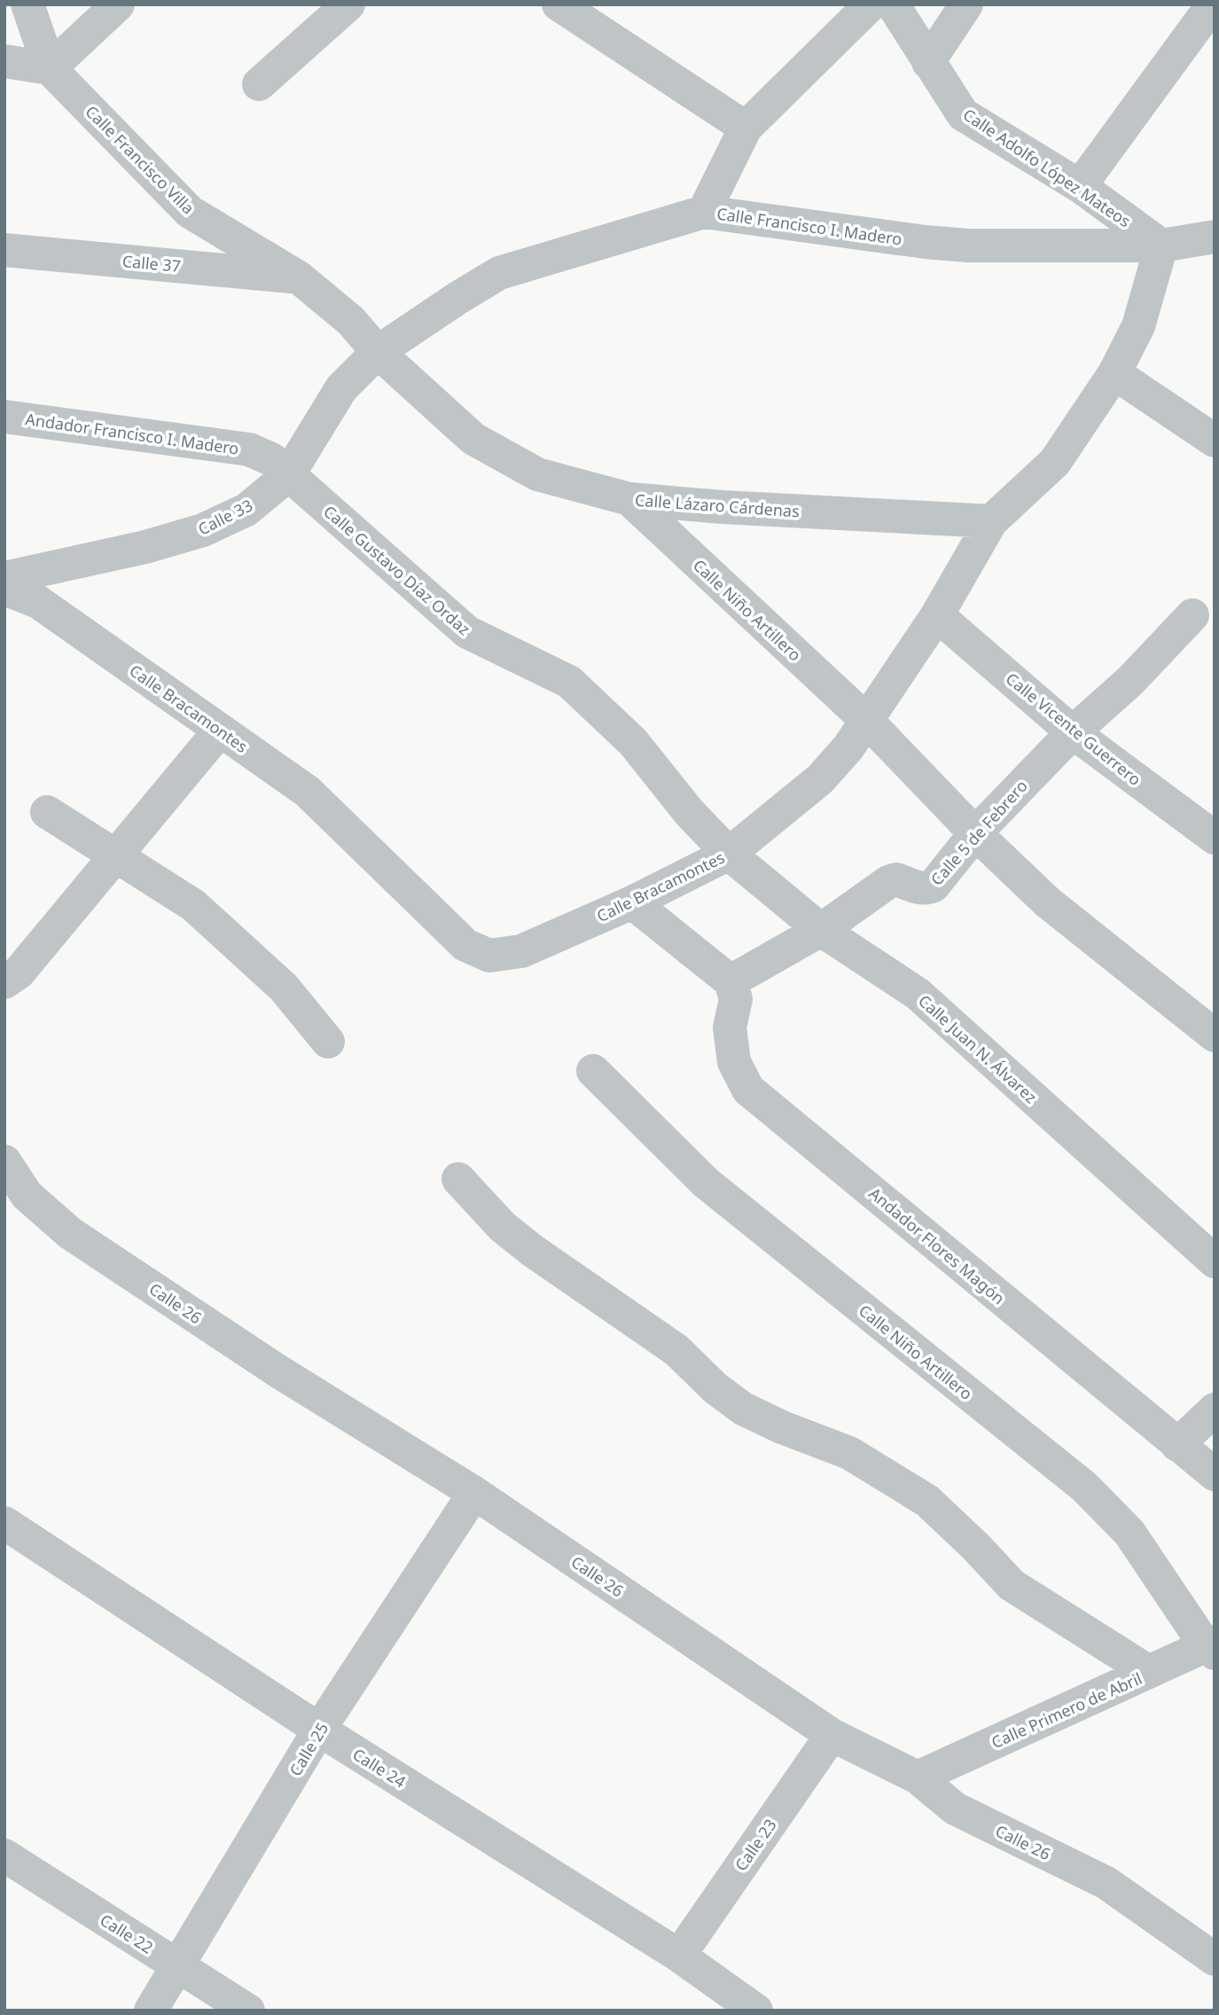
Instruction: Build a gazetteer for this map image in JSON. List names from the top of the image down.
{
  "streets": {
    "street": [
      "Calle Francisco Villa",
      "Calle Adolfo López Mateos",
      "Calle Francisco I. Madero",
      "Calle 37",
      "Andador Francisco I. Madero",
      "Calle Lázaro Cárdenas",
      "Calle 33",
      "Calle Gustavo Díaz Ordaz",
      "Calle Niño Artillero",
      "Calle Bracamontes",
      "Calle Vicente Guerrero",
      "Calle 5 de Febrero",
      "Calle Juan N. Álvarez",
      "Andador Flores Magón",
      "Calle 26",
      "Calle Primero de Abril",
      "Calle 25",
      "Calle 24",
      "Calle 23",
      "Calle 22"
    ]
  },
  "crossings": [
    ["Calle Francisco Villa", "Calle Francisco I. Madero"],
    ["Calle Francisco Villa", "Calle 37"],
    ["Calle Francisco Villa", "Calle Lázaro Cárdenas"],
    ["Calle Francisco Villa", "Calle 33"],
    ["Calle Adolfo López Mateos", "Calle Francisco I. Madero"],
    ["Calle Adolfo López Mateos", "Calle Bracamontes"],
    ["Calle Francisco I. Madero", "Calle Lázaro Cárdenas"],
    ["Calle Francisco I. Madero", "Calle 33"],
    ["Calle Francisco I. Madero", "Calle Bracamontes"],
    ["Andador Francisco I. Madero", "Calle 33"],
    ["Andador Francisco I. Madero", "Calle Gustavo Díaz Ordaz"],
    ["Calle Lázaro Cárdenas", "Calle 33"],
    ["Calle Lázaro Cárdenas", "Calle Niño Artillero"],
    ["Calle Lázaro Cárdenas", "Calle Bracamontes"],
    ["Calle 33", "Calle Gustavo Díaz Ordaz"],
    ["Calle Gustavo Díaz Ordaz", "Calle Bracamontes"],
    ["Calle Gustavo Díaz Ordaz", "Calle Juan N. Álvarez"],
    ["Calle Niño Artillero", "Calle Bracamontes"],
    ["Calle Niño Artillero", "Calle 5 de Febrero"],
    ["Calle Niño Artillero", "Calle Primero de Abril"],
    ["Calle Bracamontes", "Calle Vicente Guerrero"],
    ["Calle Bracamontes", "Calle Juan N. Álvarez"],
    ["Calle Vicente Guerrero", "Calle 5 de Febrero"],
    ["Calle 5 de Febrero", "Calle Juan N. Álvarez"],
    ["Calle 5 de Febrero", "Andador Flores Magón"],
    ["Calle 26", "Calle Primero de Abril"],
    ["Calle 26", "Calle 25"],
    ["Calle 26", "Calle 23"],
    ["Calle 25", "Calle 24"],
    ["Calle 25", "Calle 22"],
    ["Calle 24", "Calle 23"]
  ]
}
